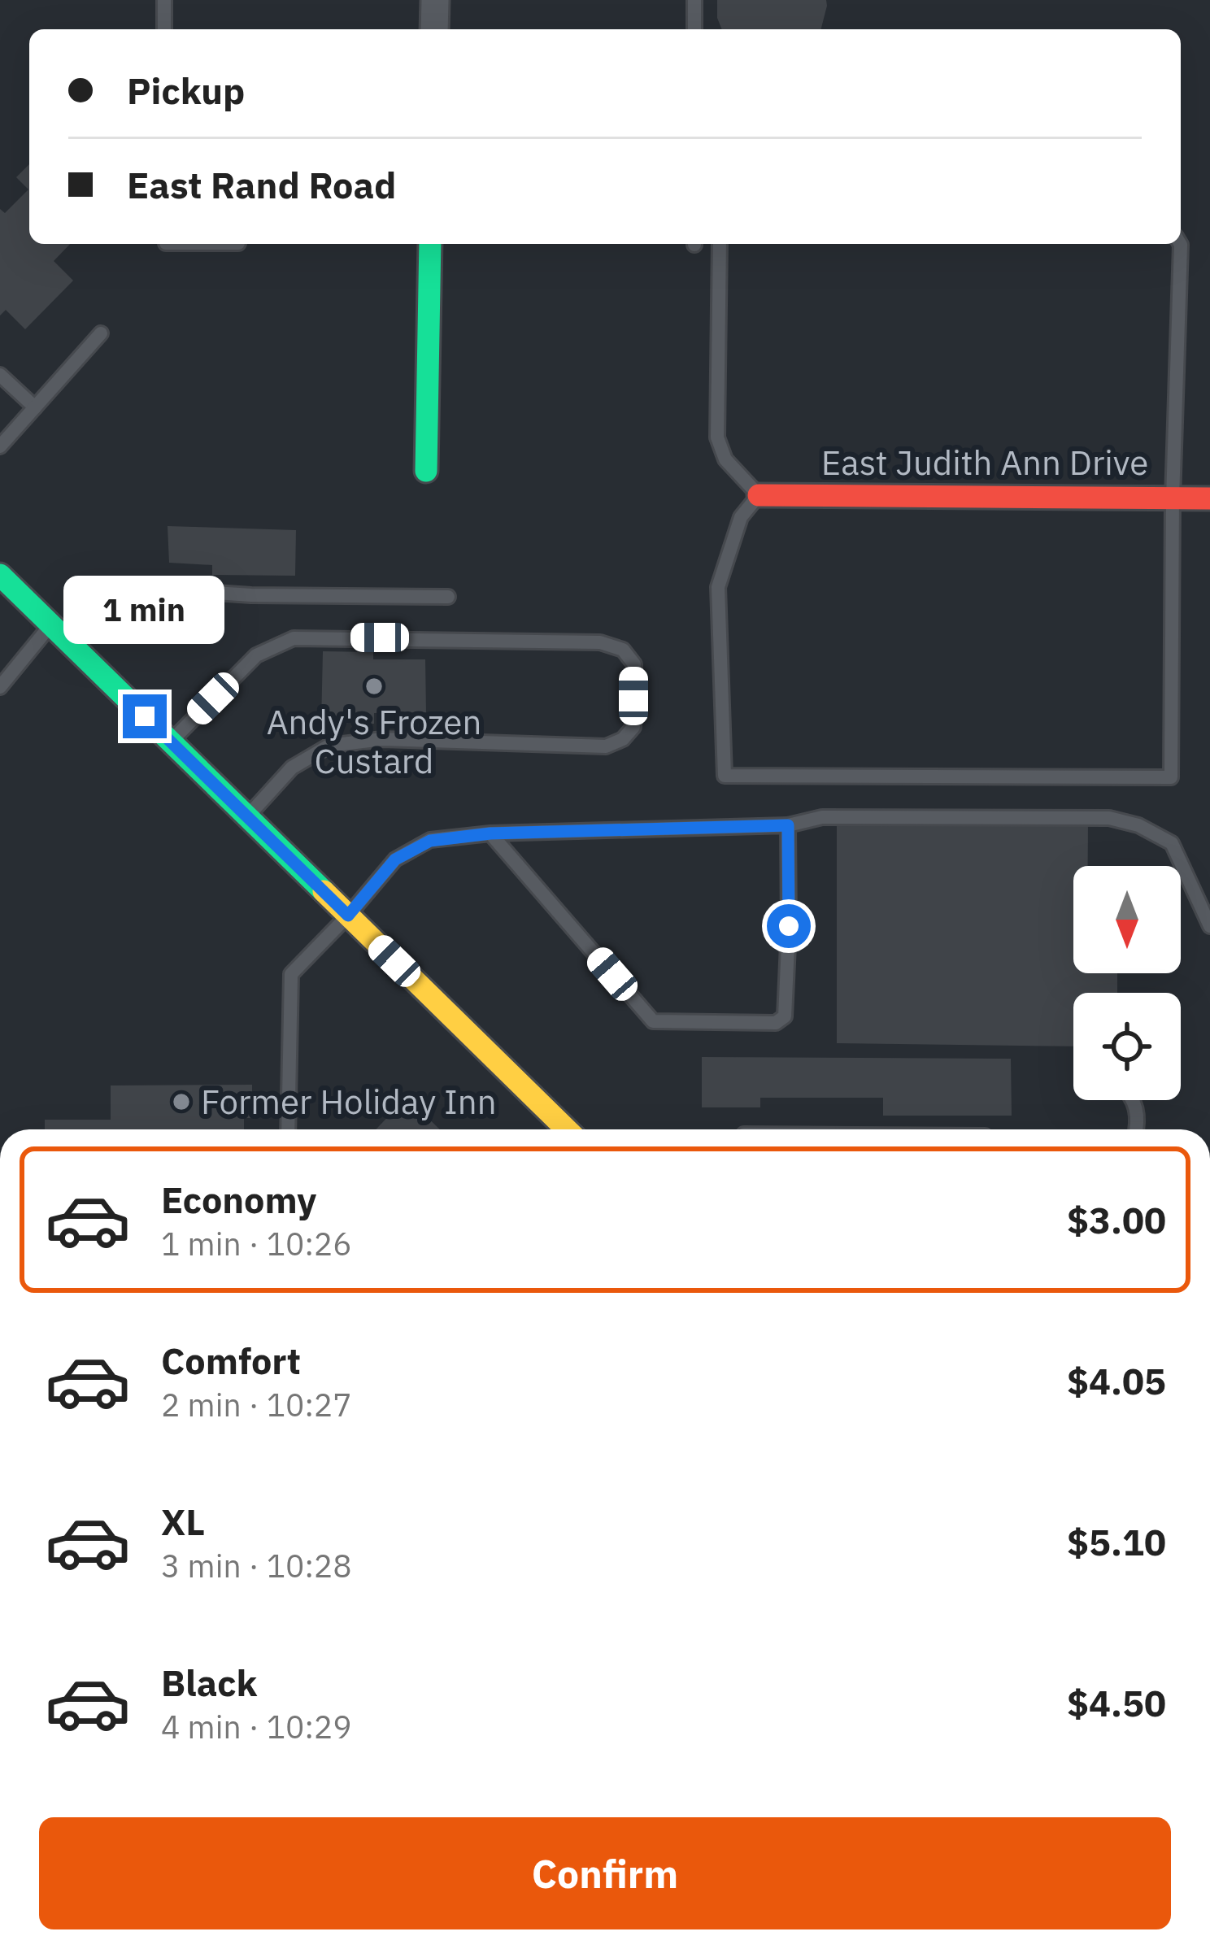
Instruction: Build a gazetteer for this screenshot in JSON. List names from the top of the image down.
{
  "streets": {
    "main road": ["East Judith Ann Drive"]
  },
  "places": ["Andy's Frozen Custard", "Former Holiday Inn"],
  "north": "bottom",
  "page": {
    "banner": ["Pickup", "East Rand Road"],
    "bubble": "1 min",
    "list": [
      {
        "name": "Economy",
        "note": "1 min · 10:26",
        "value": "$3.00"
      },
      {
        "name": "Comfort",
        "note": "2 min · 10:27",
        "value": "$4.05"
      },
      {
        "name": "XL",
        "note": "3 min · 10:28",
        "value": "$5.10"
      },
      {
        "name": "Black",
        "note": "4 min · 10:29",
        "value": "$4.50"
      }
    ],
    "buttons": "Confirm"
  }
}
